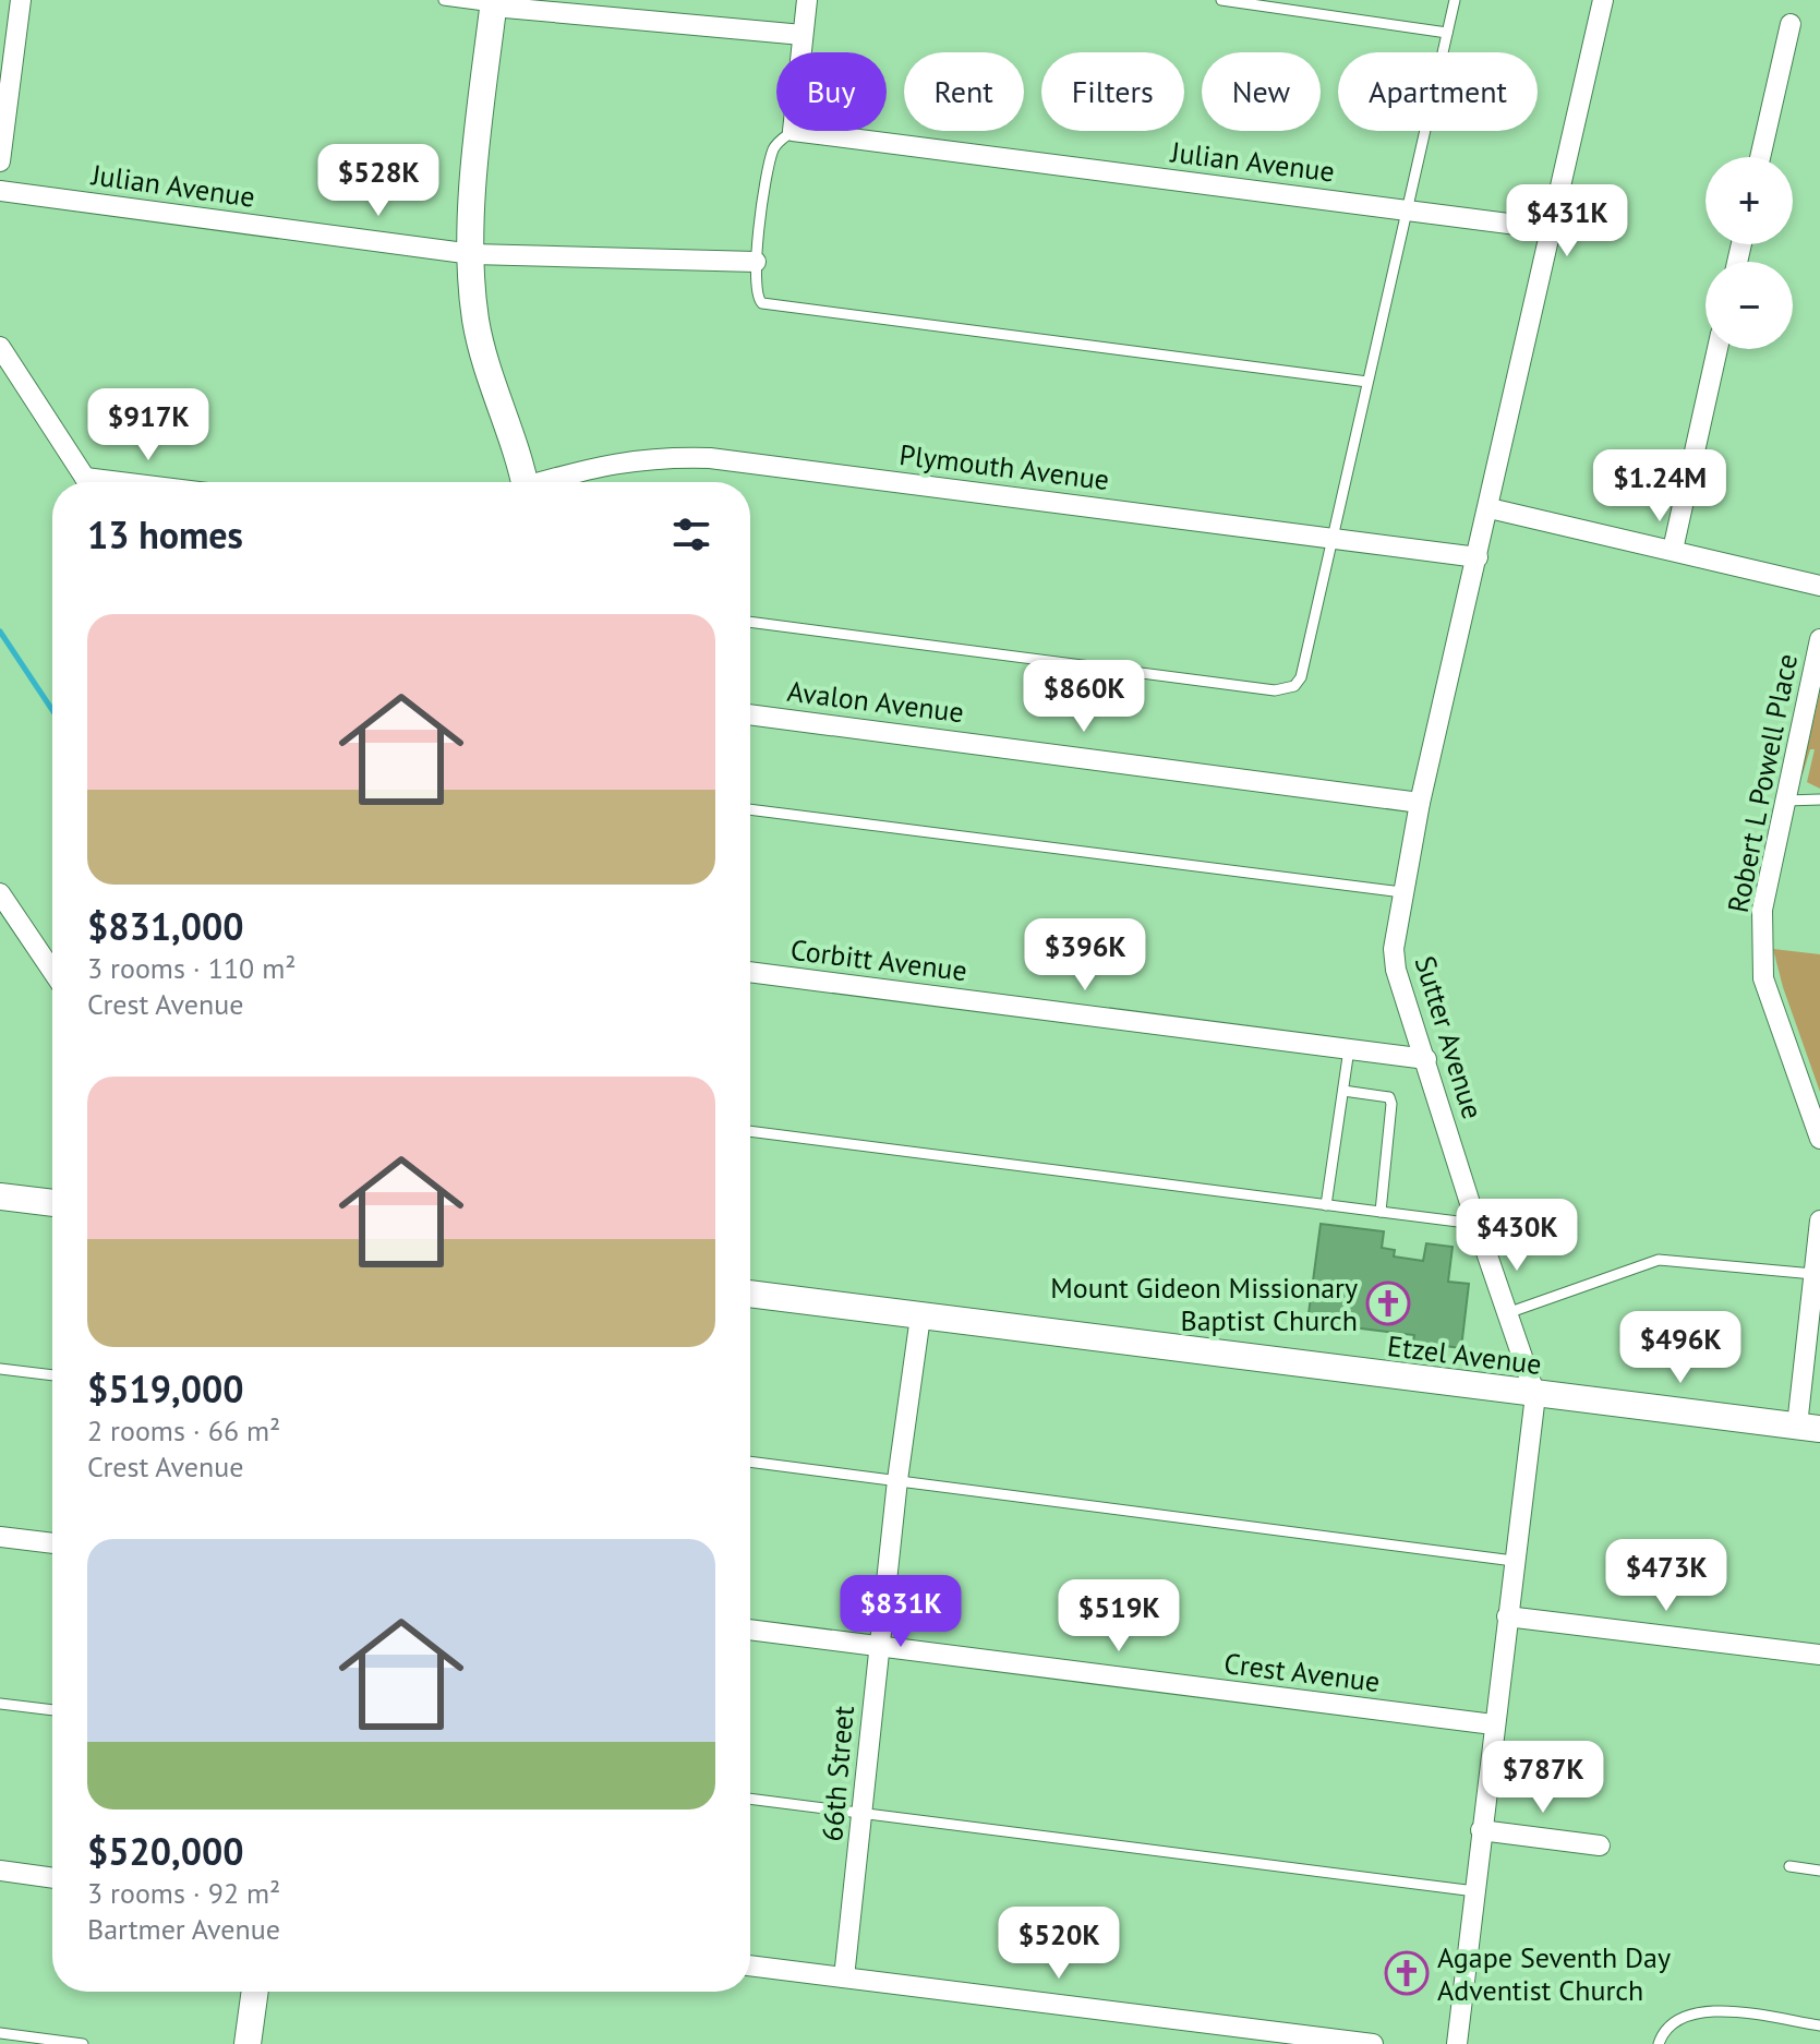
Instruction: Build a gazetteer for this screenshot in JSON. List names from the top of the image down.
{
  "streets": {
    "street": [
      "Julian Avenue",
      "Plymouth Avenue",
      "Avalon Avenue",
      "Robert L Powell Place",
      "Corbitt Avenue",
      "Sutter Avenue",
      "Etzel Avenue",
      "Crest Avenue",
      "66th Street"
    ]
  },
  "crossings": [
    ["Julian Avenue", "Sutter Avenue"],
    ["Plymouth Avenue", "Sutter Avenue"],
    ["Avalon Avenue", "Sutter Avenue"],
    ["Corbitt Avenue", "Sutter Avenue"],
    ["Sutter Avenue", "Etzel Avenue"],
    ["Sutter Avenue", "Crest Avenue"],
    ["Etzel Avenue", "66th Street"],
    ["Crest Avenue", "66th Street"]
  ],
  "places": {
    "church": ["Mount Gideon Missionary Baptist Church", "Agape Seventh Day Adventist Church"]
  },
  "page": {
    "chip": [
      "Buy",
      "Rent",
      "Filters",
      "New",
      "Apartment"
    ],
    "price": [
      "$528K",
      "$431K",
      "$917K",
      "$1.24M",
      "$860K",
      "$396K",
      "$430K",
      "$496K",
      "$473K",
      "$831K",
      "$519K",
      "$787K",
      "$520K"
    ],
    "map_buttons": ["+", "−"],
    "heading": "13 homes",
    "list": [
      {
        "name": "$831,000",
        "note": "3 rooms · 110 m² · Crest Avenue"
      },
      {
        "name": "$519,000",
        "note": "2 rooms · 66 m² · Crest Avenue"
      },
      {
        "name": "$520,000",
        "note": "3 rooms · 92 m² · Bartmer Avenue"
      }
    ]
  }
}
